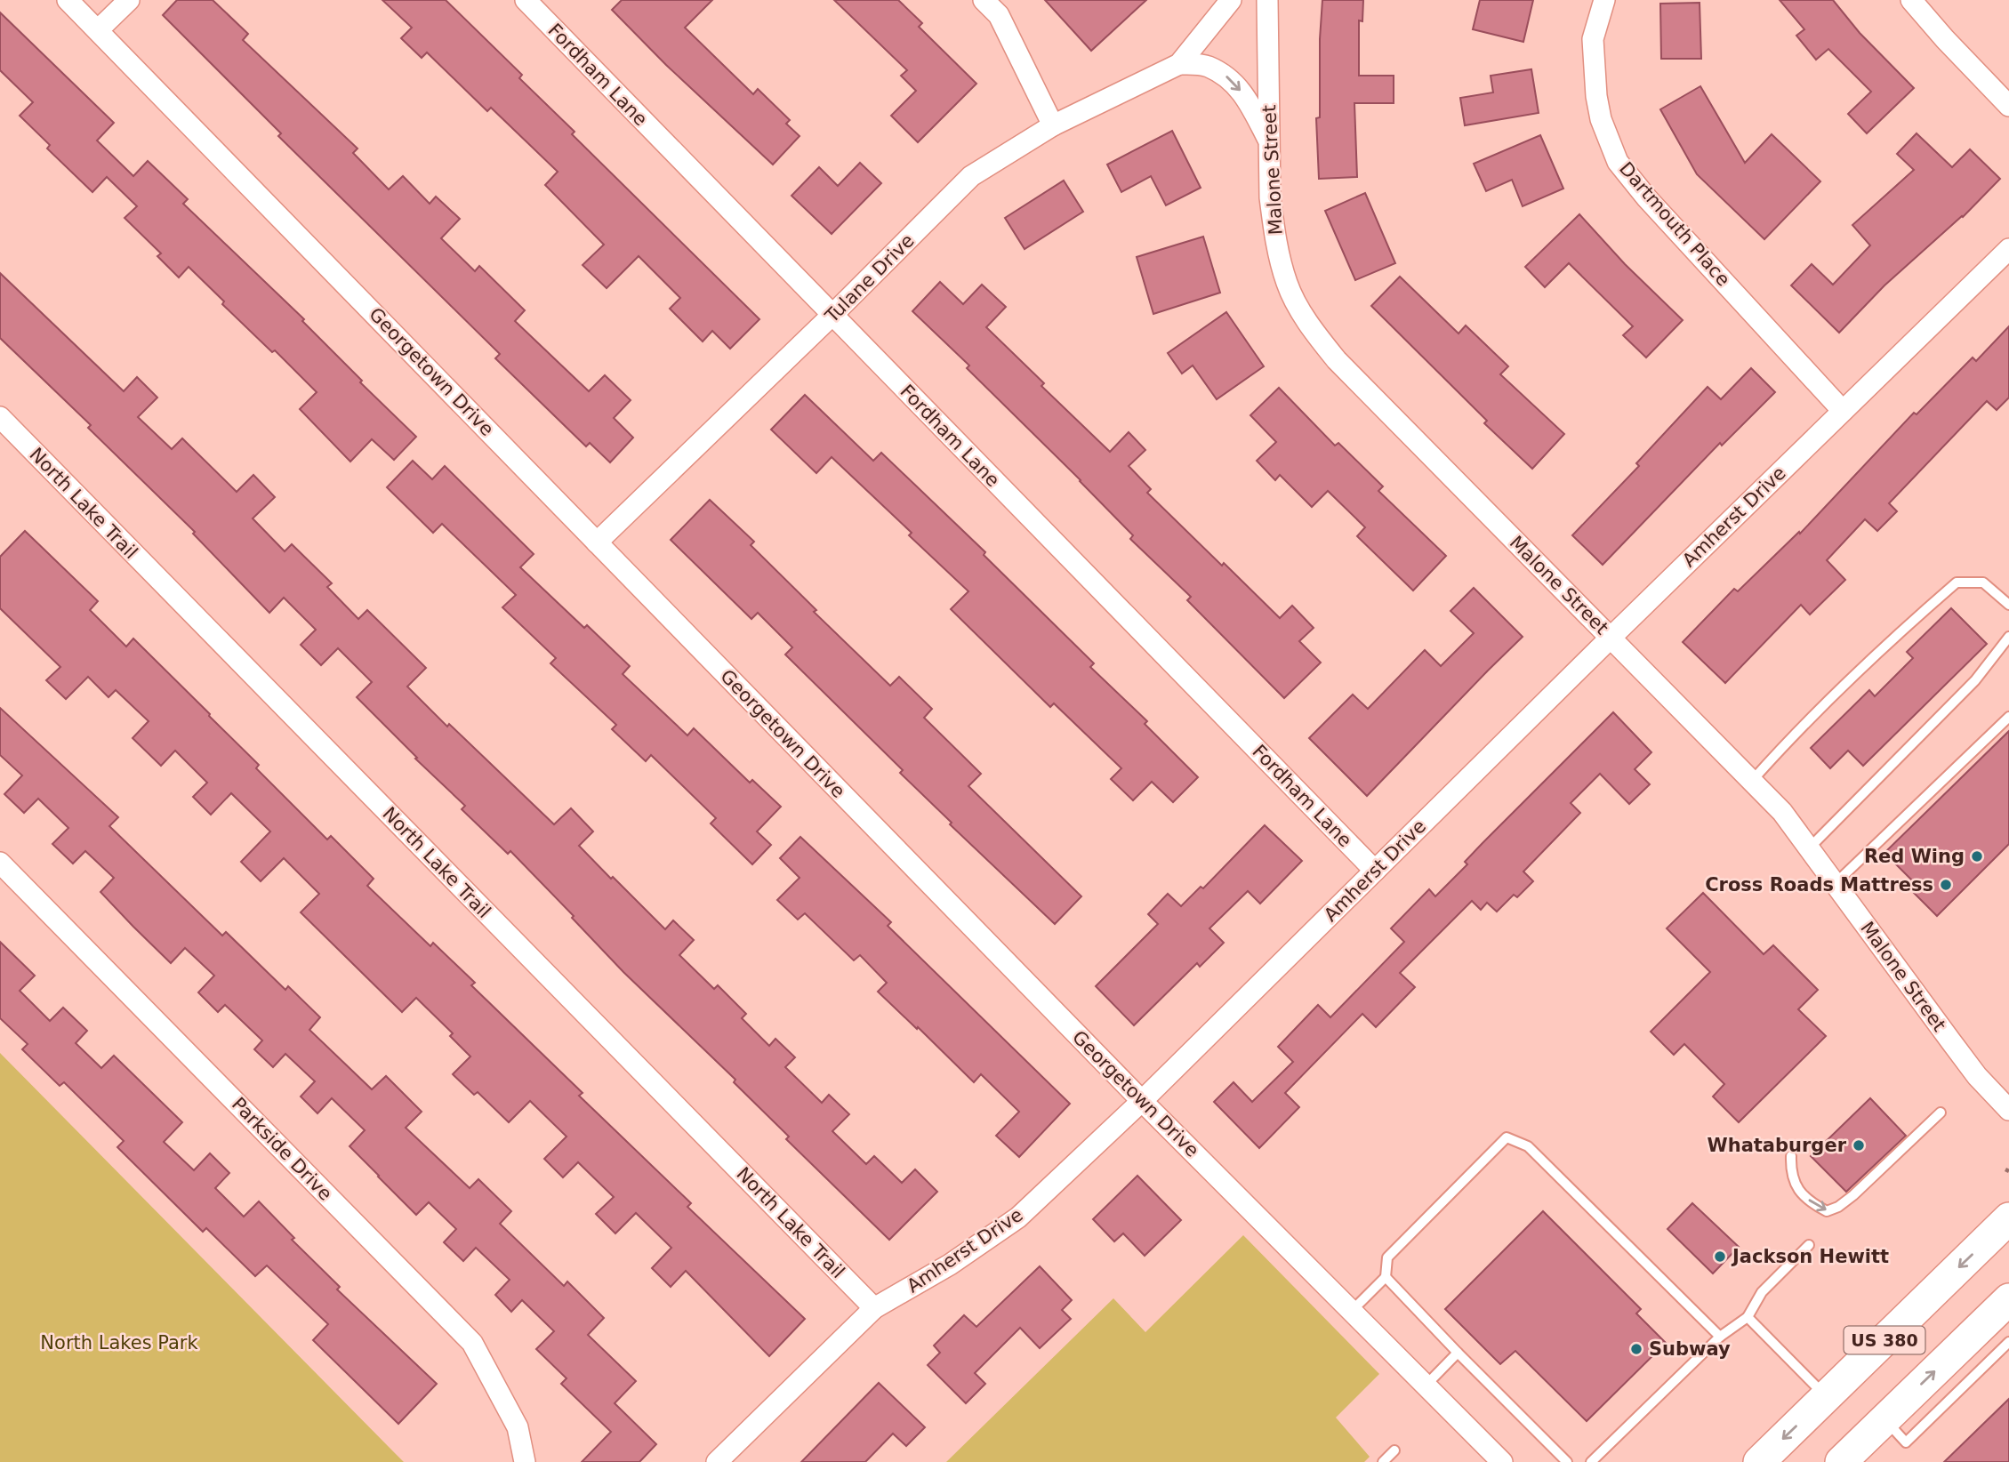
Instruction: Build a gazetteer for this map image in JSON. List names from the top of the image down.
{
  "streets": {
    "main road": ["US 380"],
    "street": [
      "Fordham Lane",
      "Malone Street",
      "Dartmouth Place",
      "Tulane Drive",
      "Georgetown Drive",
      "North Lake Trail",
      "Amherst Drive",
      "Parkside Drive"
    ]
  },
  "crossings": [
    ["Fordham Lane", "Tulane Drive"],
    ["Fordham Lane", "Amherst Drive"],
    ["Malone Street", "Amherst Drive"],
    ["Dartmouth Place", "Amherst Drive"],
    ["Tulane Drive", "Georgetown Drive"],
    ["Georgetown Drive", "Amherst Drive"],
    ["North Lake Trail", "Amherst Drive"]
  ],
  "parks": ["North Lakes Park"],
  "places": [
    "Red Wing",
    "Cross Roads Mattress",
    "Whataburger",
    "Jackson Hewitt",
    "Subway"
  ]
}
